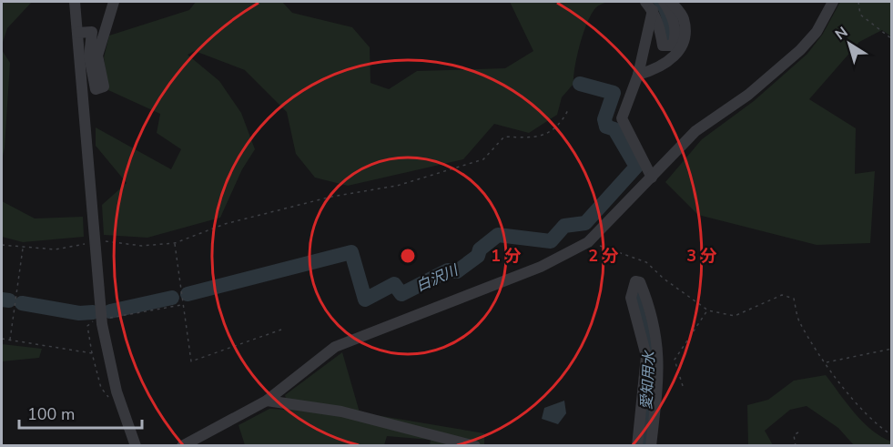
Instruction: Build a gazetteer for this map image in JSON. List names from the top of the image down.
{
  "water": ["白沢川", "愛知用水"],
  "scale_bar": "100 m",
  "north": "top left",
  "rings": ["1 分", "2 分", "3 分"]
}
